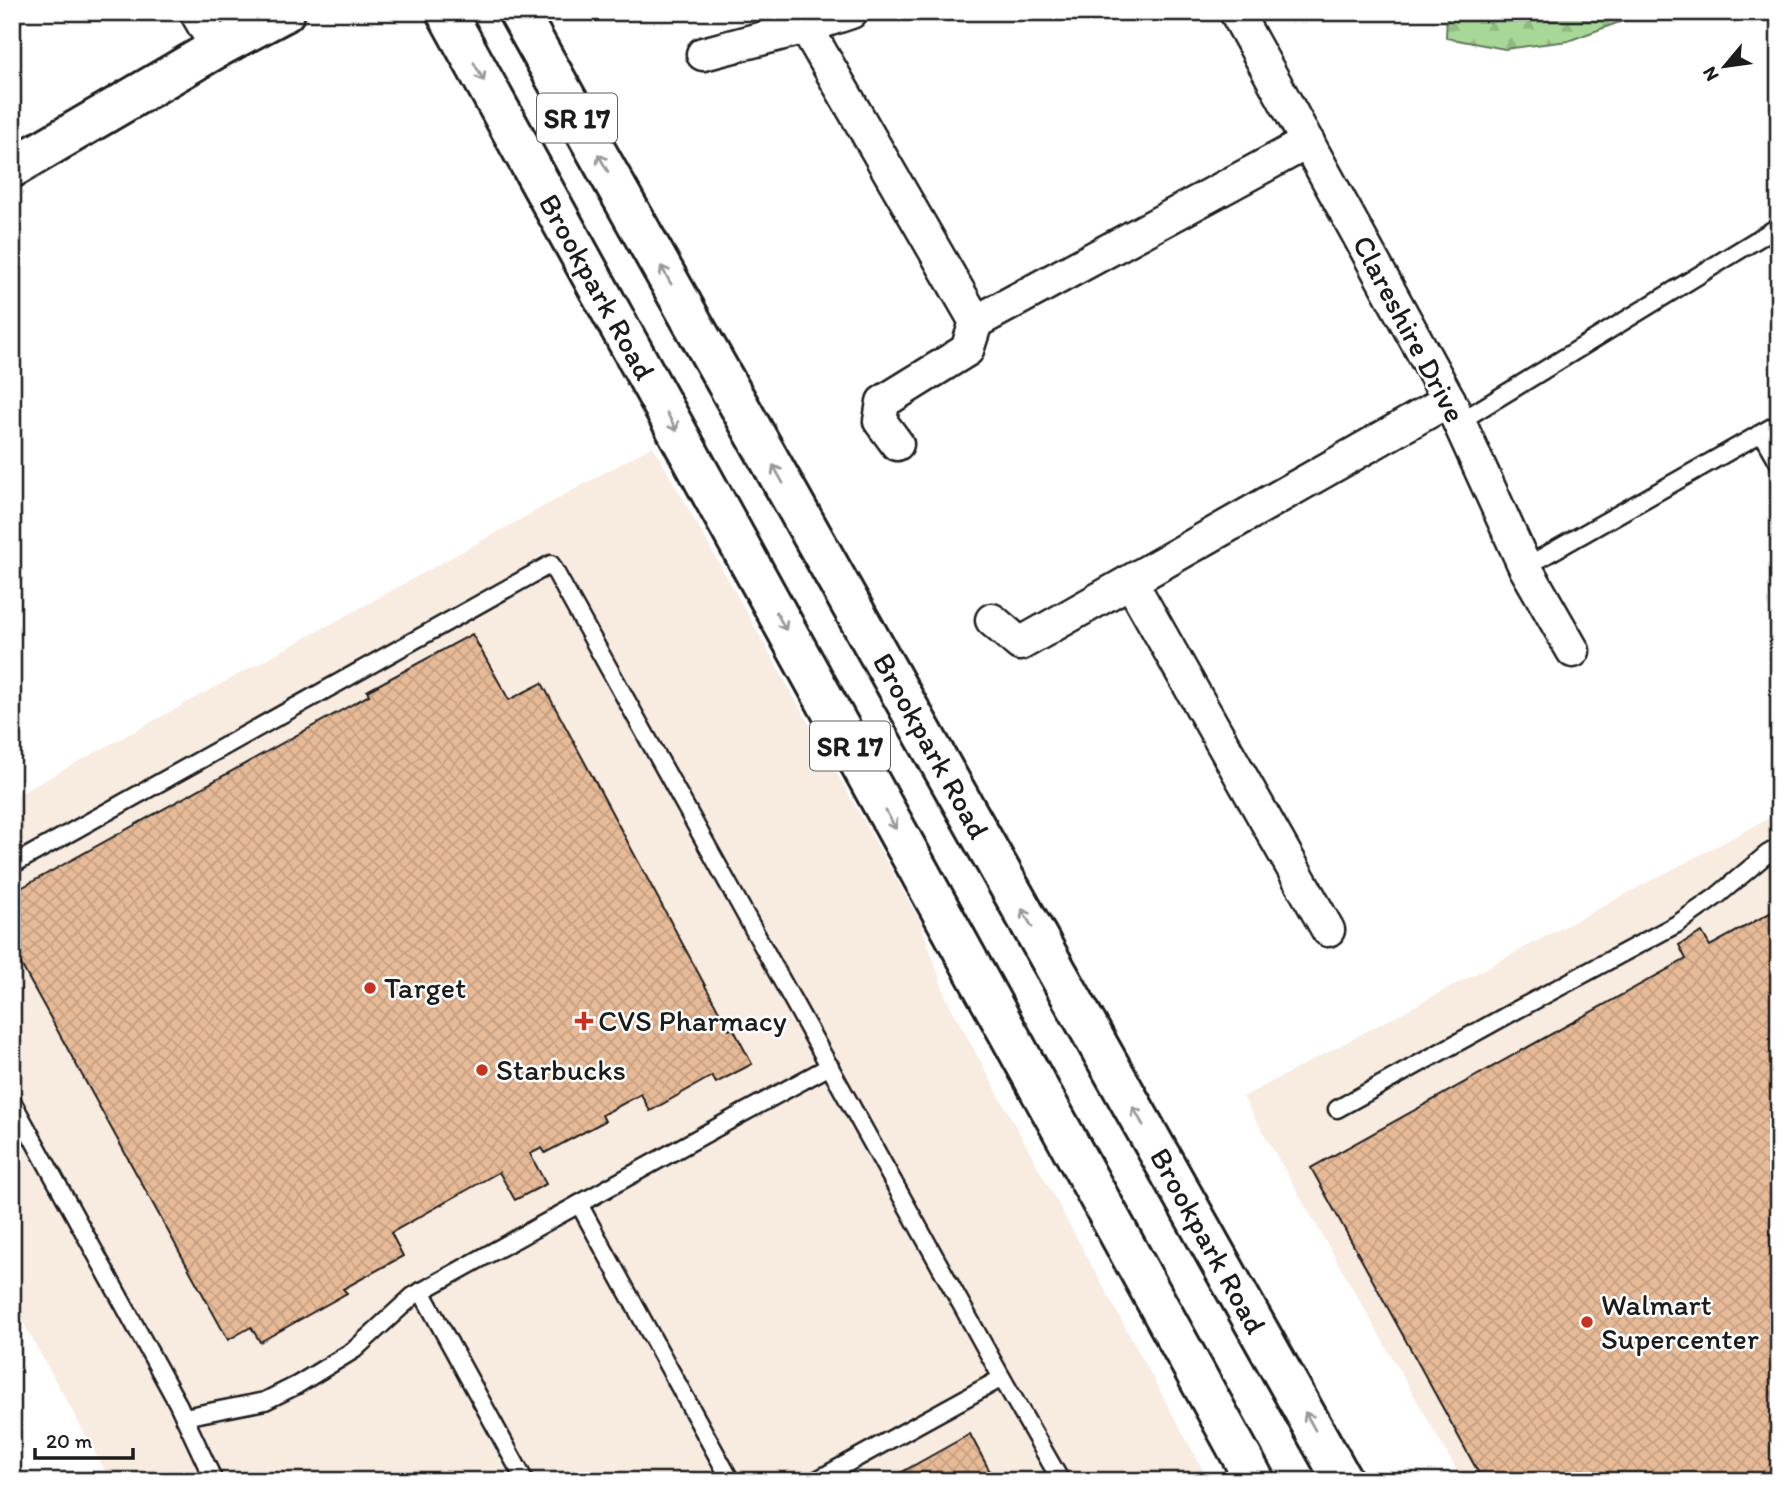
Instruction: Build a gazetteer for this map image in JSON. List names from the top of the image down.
{
  "streets": {
    "main road": ["SR 17", "Brookpark Road"],
    "street": ["Clareshire Drive"]
  },
  "places": {
    "other": ["Target", "Starbucks", "Walmart Supercenter"],
    "health": ["CVS Pharmacy"]
  },
  "scale_bar": "20 m",
  "north": "bottom left"
}
